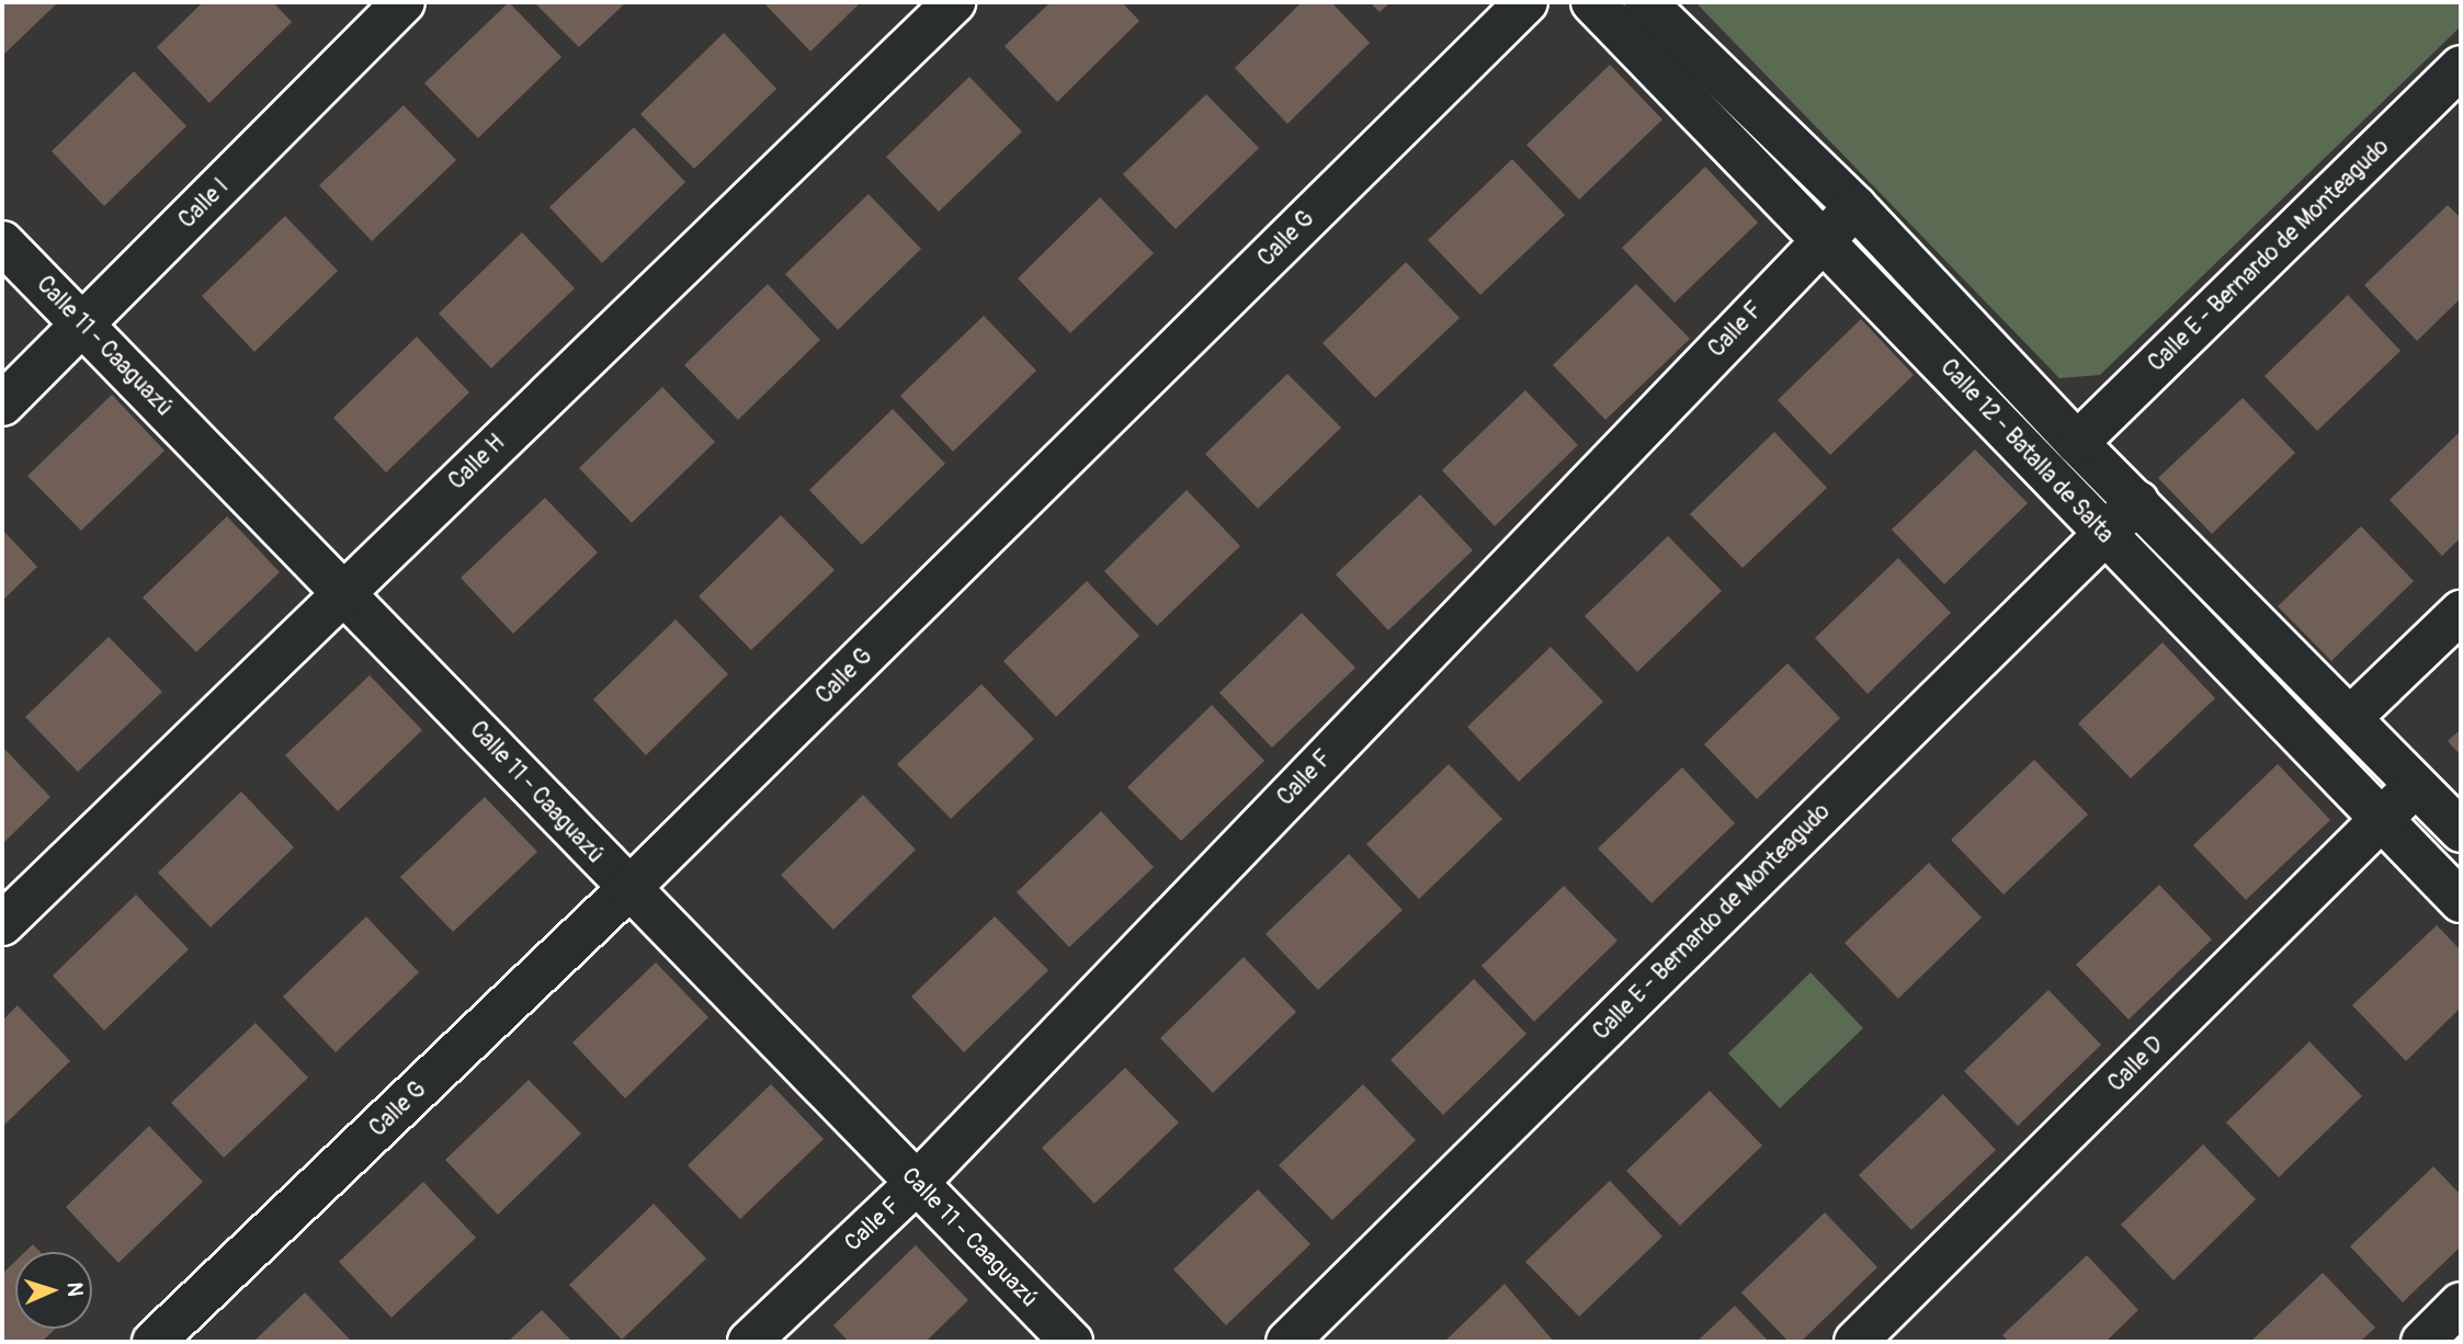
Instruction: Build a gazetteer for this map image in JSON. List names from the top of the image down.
{
  "streets": {
    "street": [
      "Calle I",
      "Calle G",
      "Calle E - Bernardo de Monteagudo",
      "Calle F",
      "Calle 11 - Caaguazú",
      "Calle 12 - Batalla de Salta",
      "Calle H",
      "Calle D"
    ]
  },
  "crossings": [
    ["Calle I", "Calle 11 - Caaguazú"],
    ["Calle G", "Calle 11 - Caaguazú"],
    ["Calle E - Bernardo de Monteagudo", "Calle 12 - Batalla de Salta"],
    ["Calle F", "Calle 11 - Caaguazú"],
    ["Calle F", "Calle 12 - Batalla de Salta"],
    ["Calle 11 - Caaguazú", "Calle H"],
    ["Calle 12 - Batalla de Salta", "Calle D"]
  ],
  "north": "right"
}
